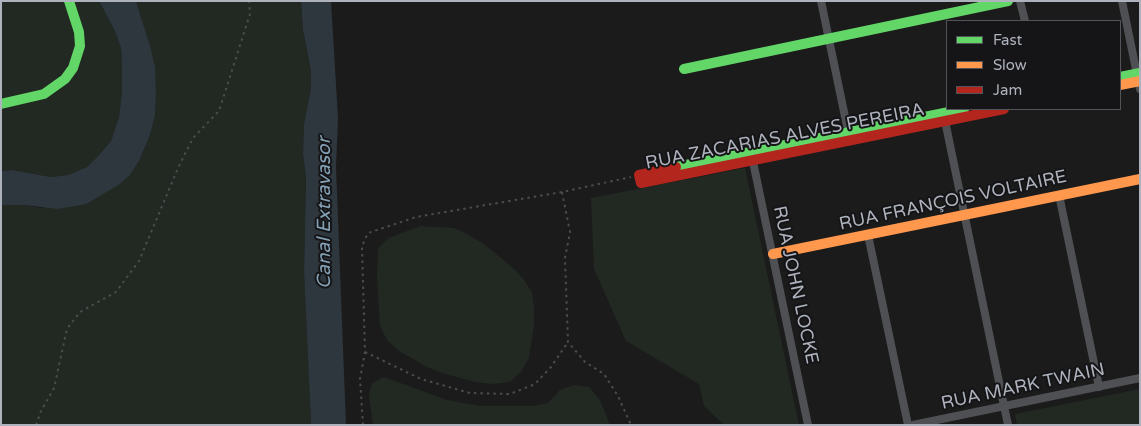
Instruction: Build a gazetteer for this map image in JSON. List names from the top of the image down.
{
  "streets": {
    "street": [
      "RUA ZACARIAS ALVES PEREIRA",
      "RUA FRANÇOIS VOLTAIRE",
      "RUA JOHN LOCKE",
      "RUA MARK TWAIN"
    ]
  },
  "crossings": [
    ["RUA ZACARIAS ALVES PEREIRA", "RUA JOHN LOCKE"],
    ["RUA FRANÇOIS VOLTAIRE", "RUA JOHN LOCKE"]
  ],
  "water": ["Canal Extravasor"],
  "legend": ["Fast", "Slow", "Jam"]
}
